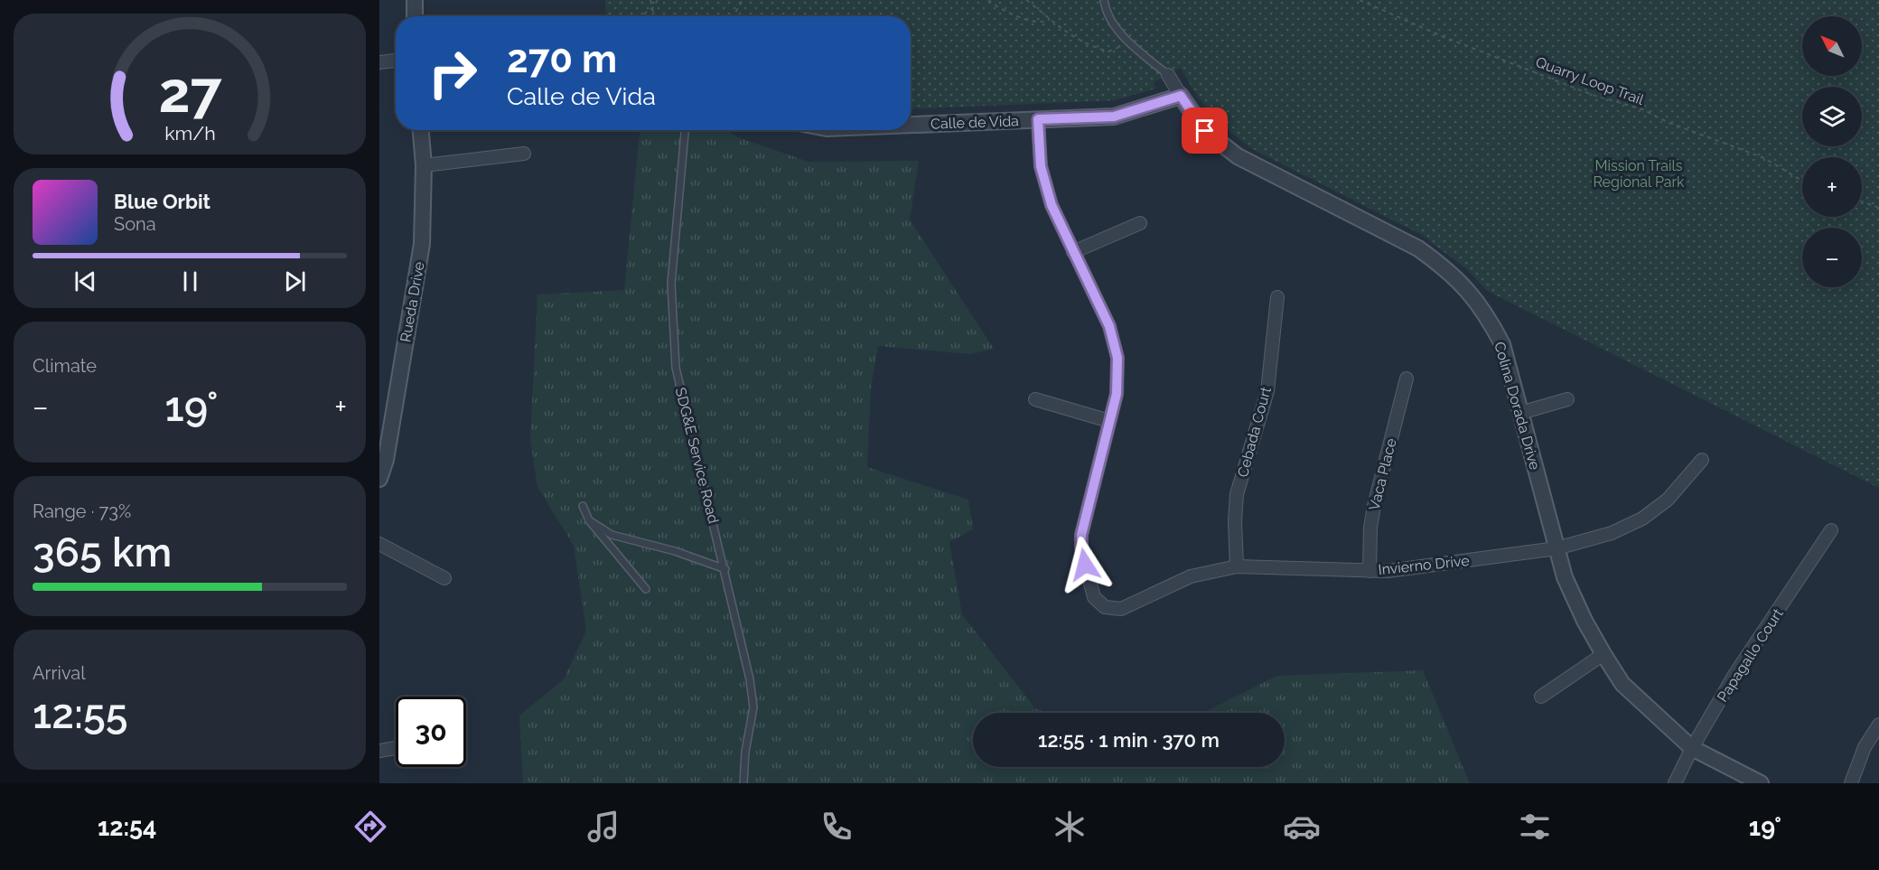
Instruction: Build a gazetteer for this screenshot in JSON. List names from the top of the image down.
{
  "streets": {
    "street": [
      "Calle de Vida",
      "Rueda Drive",
      "Colina Dorada Drive",
      "Cebada Court",
      "Vaca Place",
      "Invierno Drive",
      "Papagallo Court"
    ],
    "lane": ["SDG&E Service Road"],
    "path": ["Quarry Loop Trail"]
  },
  "crossings": [
    ["Calle de Vida", "Colina Dorada Drive"],
    ["Colina Dorada Drive", "Invierno Drive"],
    ["Colina Dorada Drive", "Papagallo Court"],
    ["Cebada Court", "Invierno Drive"],
    ["Vaca Place", "Invierno Drive"]
  ],
  "parks": ["Mission Trails Regional Park"],
  "north": "top left",
  "page": {
    "map_buttons": ["+", "−"],
    "turn": ["270 m", "Calle de Vida"],
    "song": ["Blue Orbit", "Sona"],
    "tile": [
      "Climate",
      ["Range · 73%", "365 km"],
      ["Arrival", "12:55"]
    ],
    "heat": ["−", "19°", "+"],
    "limit": "30",
    "trip": "12:55 · 1 min · 370 m",
    "tabs": ["12:54", "19°"],
    "gauge": ["27", "km/h"]
  }
}
